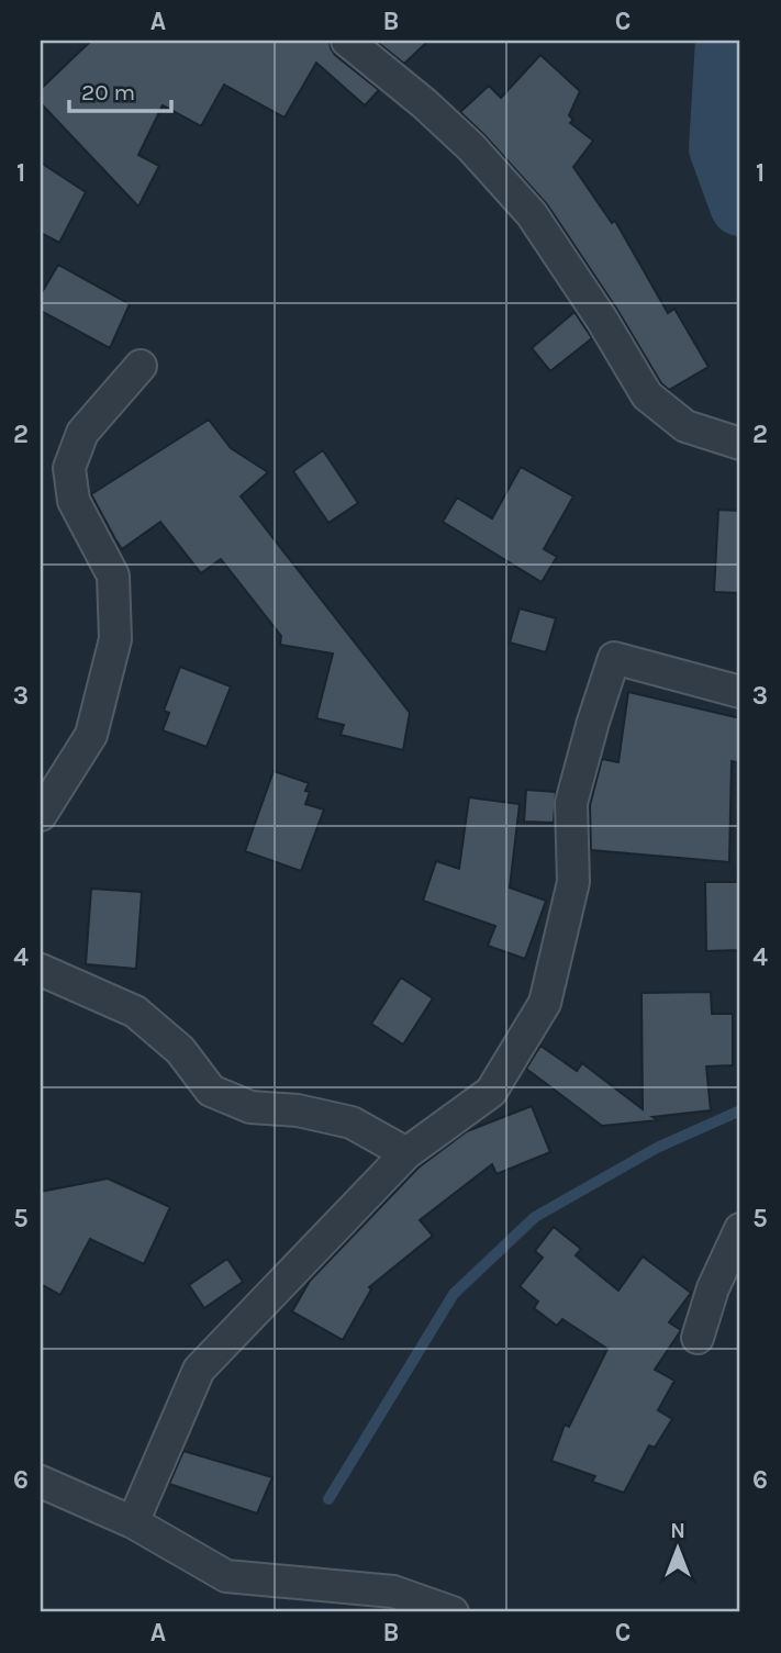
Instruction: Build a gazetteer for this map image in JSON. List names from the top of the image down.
{
  "scale_bar": "20 m",
  "north": "top",
  "grid": {
    "columns": ["A", "B", "C"],
    "rows": [
      "1",
      "2",
      "3",
      "4",
      "5",
      "6"
    ]
  }
}
